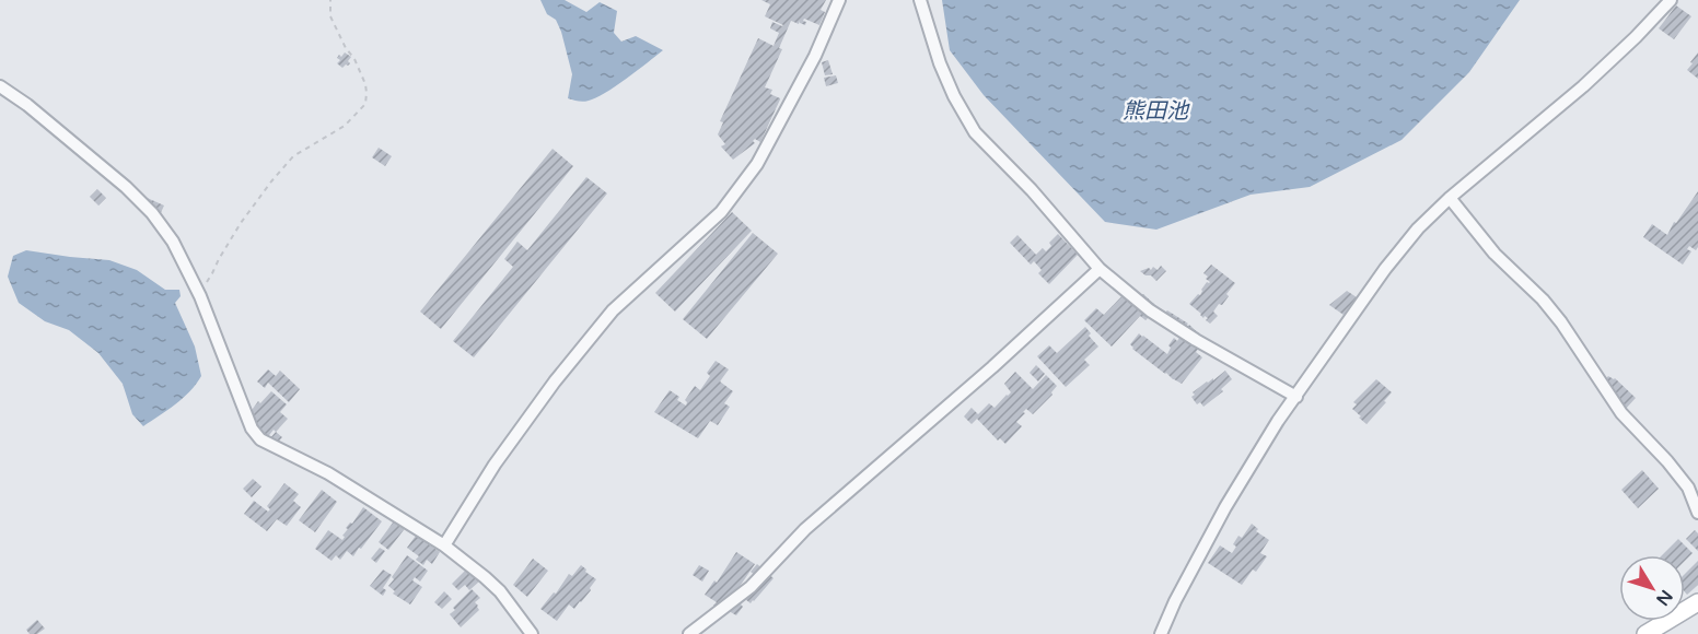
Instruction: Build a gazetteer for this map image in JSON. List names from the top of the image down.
{
  "water": ["熊田池"],
  "north": "bottom right"
}
